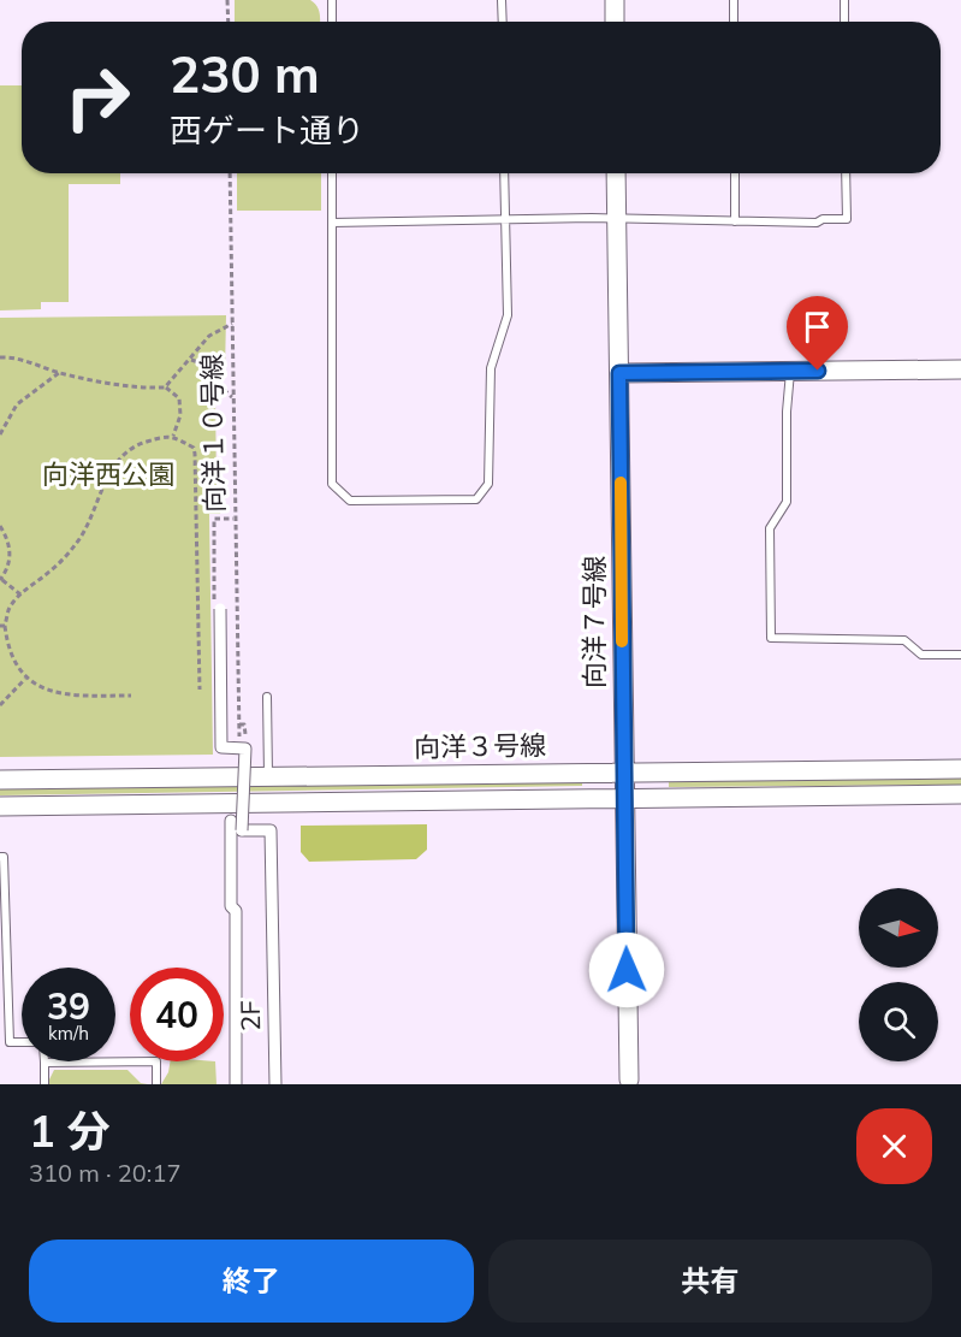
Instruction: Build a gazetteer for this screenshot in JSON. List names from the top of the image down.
{
  "streets": {
    "street": ["向洋７号線", "向洋３号線", "2F"],
    "path": ["向洋１０号線"]
  },
  "crossings": [
    ["向洋１０号線", "2F"],
    ["向洋７号線", "向洋３号線"]
  ],
  "parks": ["向洋西公園"],
  "north": "right",
  "page": {
    "turn": ["230 m", "西ゲート通り"],
    "speed": "39 km/h",
    "limit": "40",
    "heading": ["1 分", "310 m · 20:17"],
    "buttons": ["終了", "共有"]
  }
}
